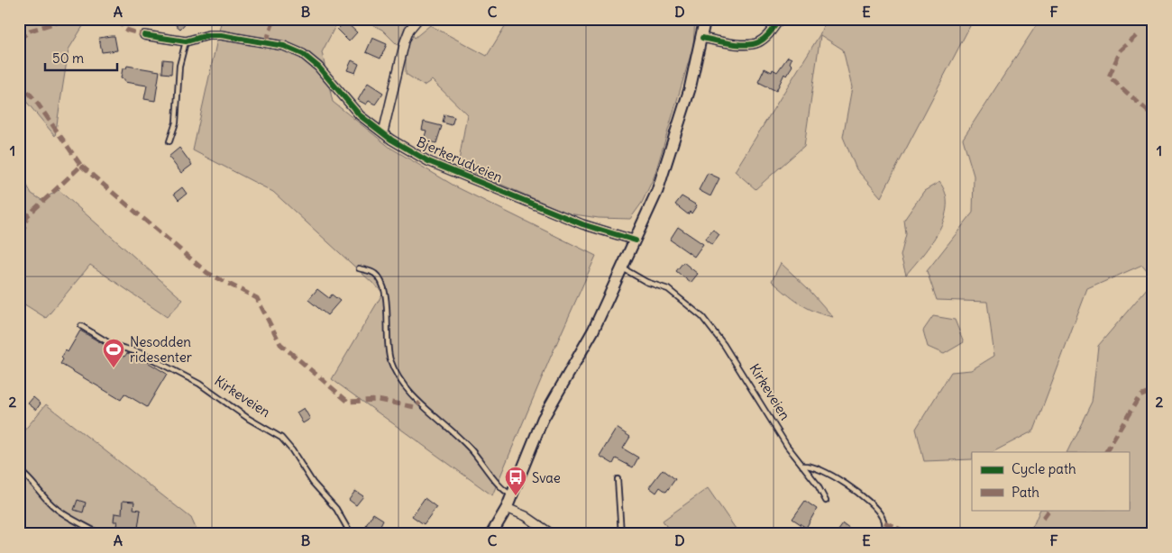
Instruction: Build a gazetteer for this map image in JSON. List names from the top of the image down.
{
  "streets": {
    "street": ["Bjerkerudveien"],
    "lane": ["Kirkeveien"]
  },
  "places": {
    "sports": ["Nesodden ridesenter"],
    "bus stop": ["Svae"]
  },
  "legend": ["Cycle path", "Path"],
  "scale_bar": "50 m",
  "grid": {
    "columns": [
      "A",
      "B",
      "C",
      "D",
      "E",
      "F"
    ],
    "rows": ["1", "2"]
  }
}
